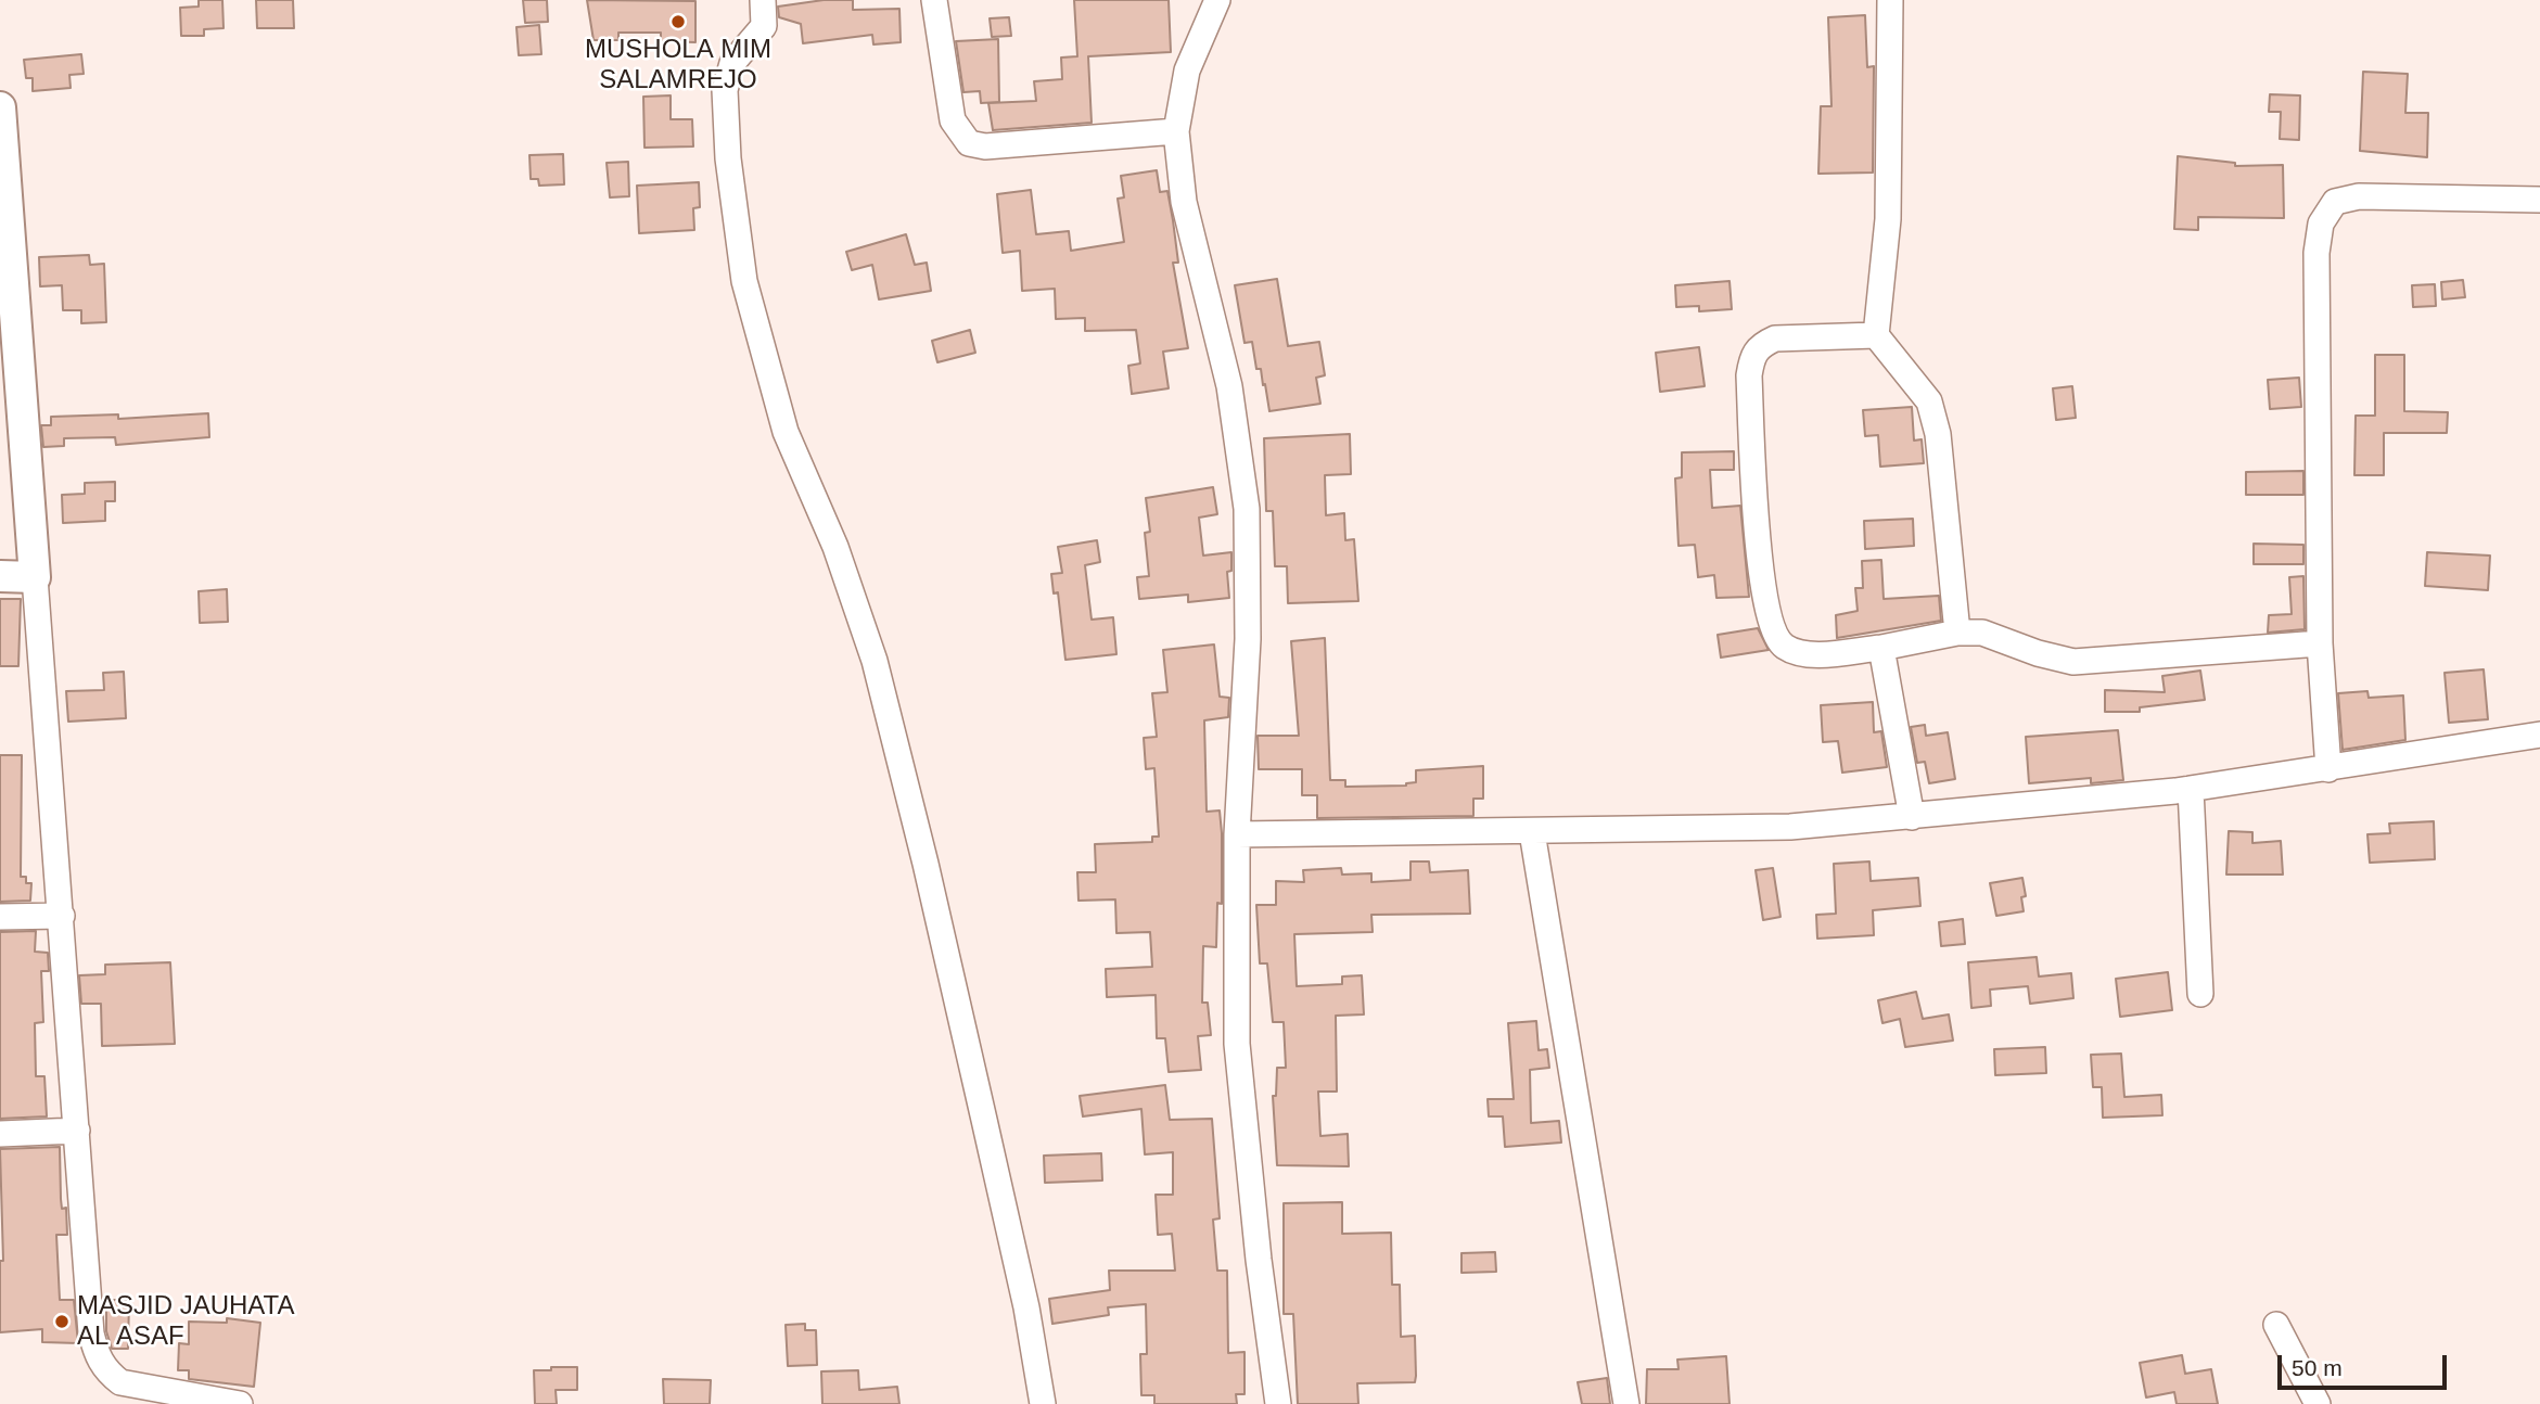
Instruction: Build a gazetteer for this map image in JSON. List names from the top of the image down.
{
  "places": ["MUSHOLA MIM SALAMREJO", "MASJID JAUHATA AL ASAF"],
  "scale_bar": "50 m"
}
